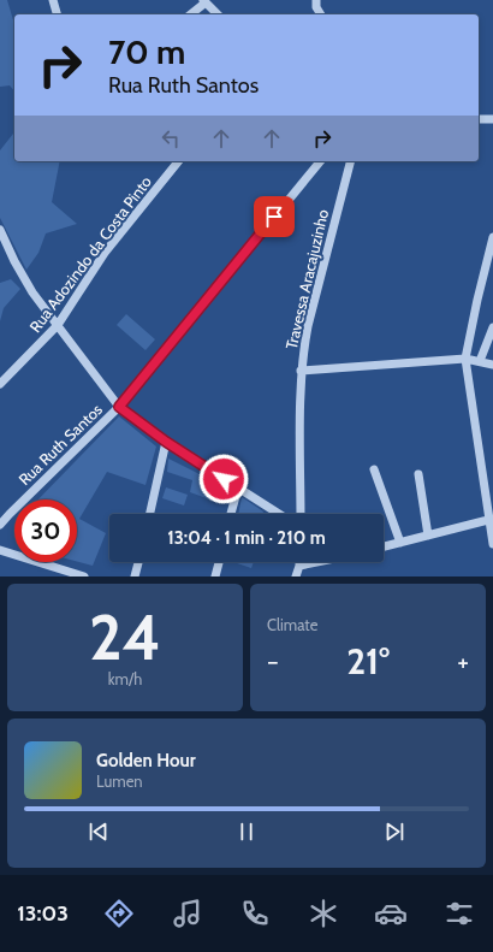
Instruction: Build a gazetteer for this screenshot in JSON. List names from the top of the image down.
{
  "streets": {
    "street": ["Rua Adozindo da Costa Pinto", "Travessa Aracajuzinho", "Rua Ruth Santos"]
  },
  "page": {
    "turn": ["70 m", "Rua Ruth Santos"],
    "limit": "30",
    "trip": "13:04 · 1 min · 210 m",
    "tile": [
      ["24", "km/h"],
      "Climate"
    ],
    "heat": ["−", "21°", "+"],
    "song": ["Golden Hour", "Lumen"],
    "tabs": "13:03"
  }
}
